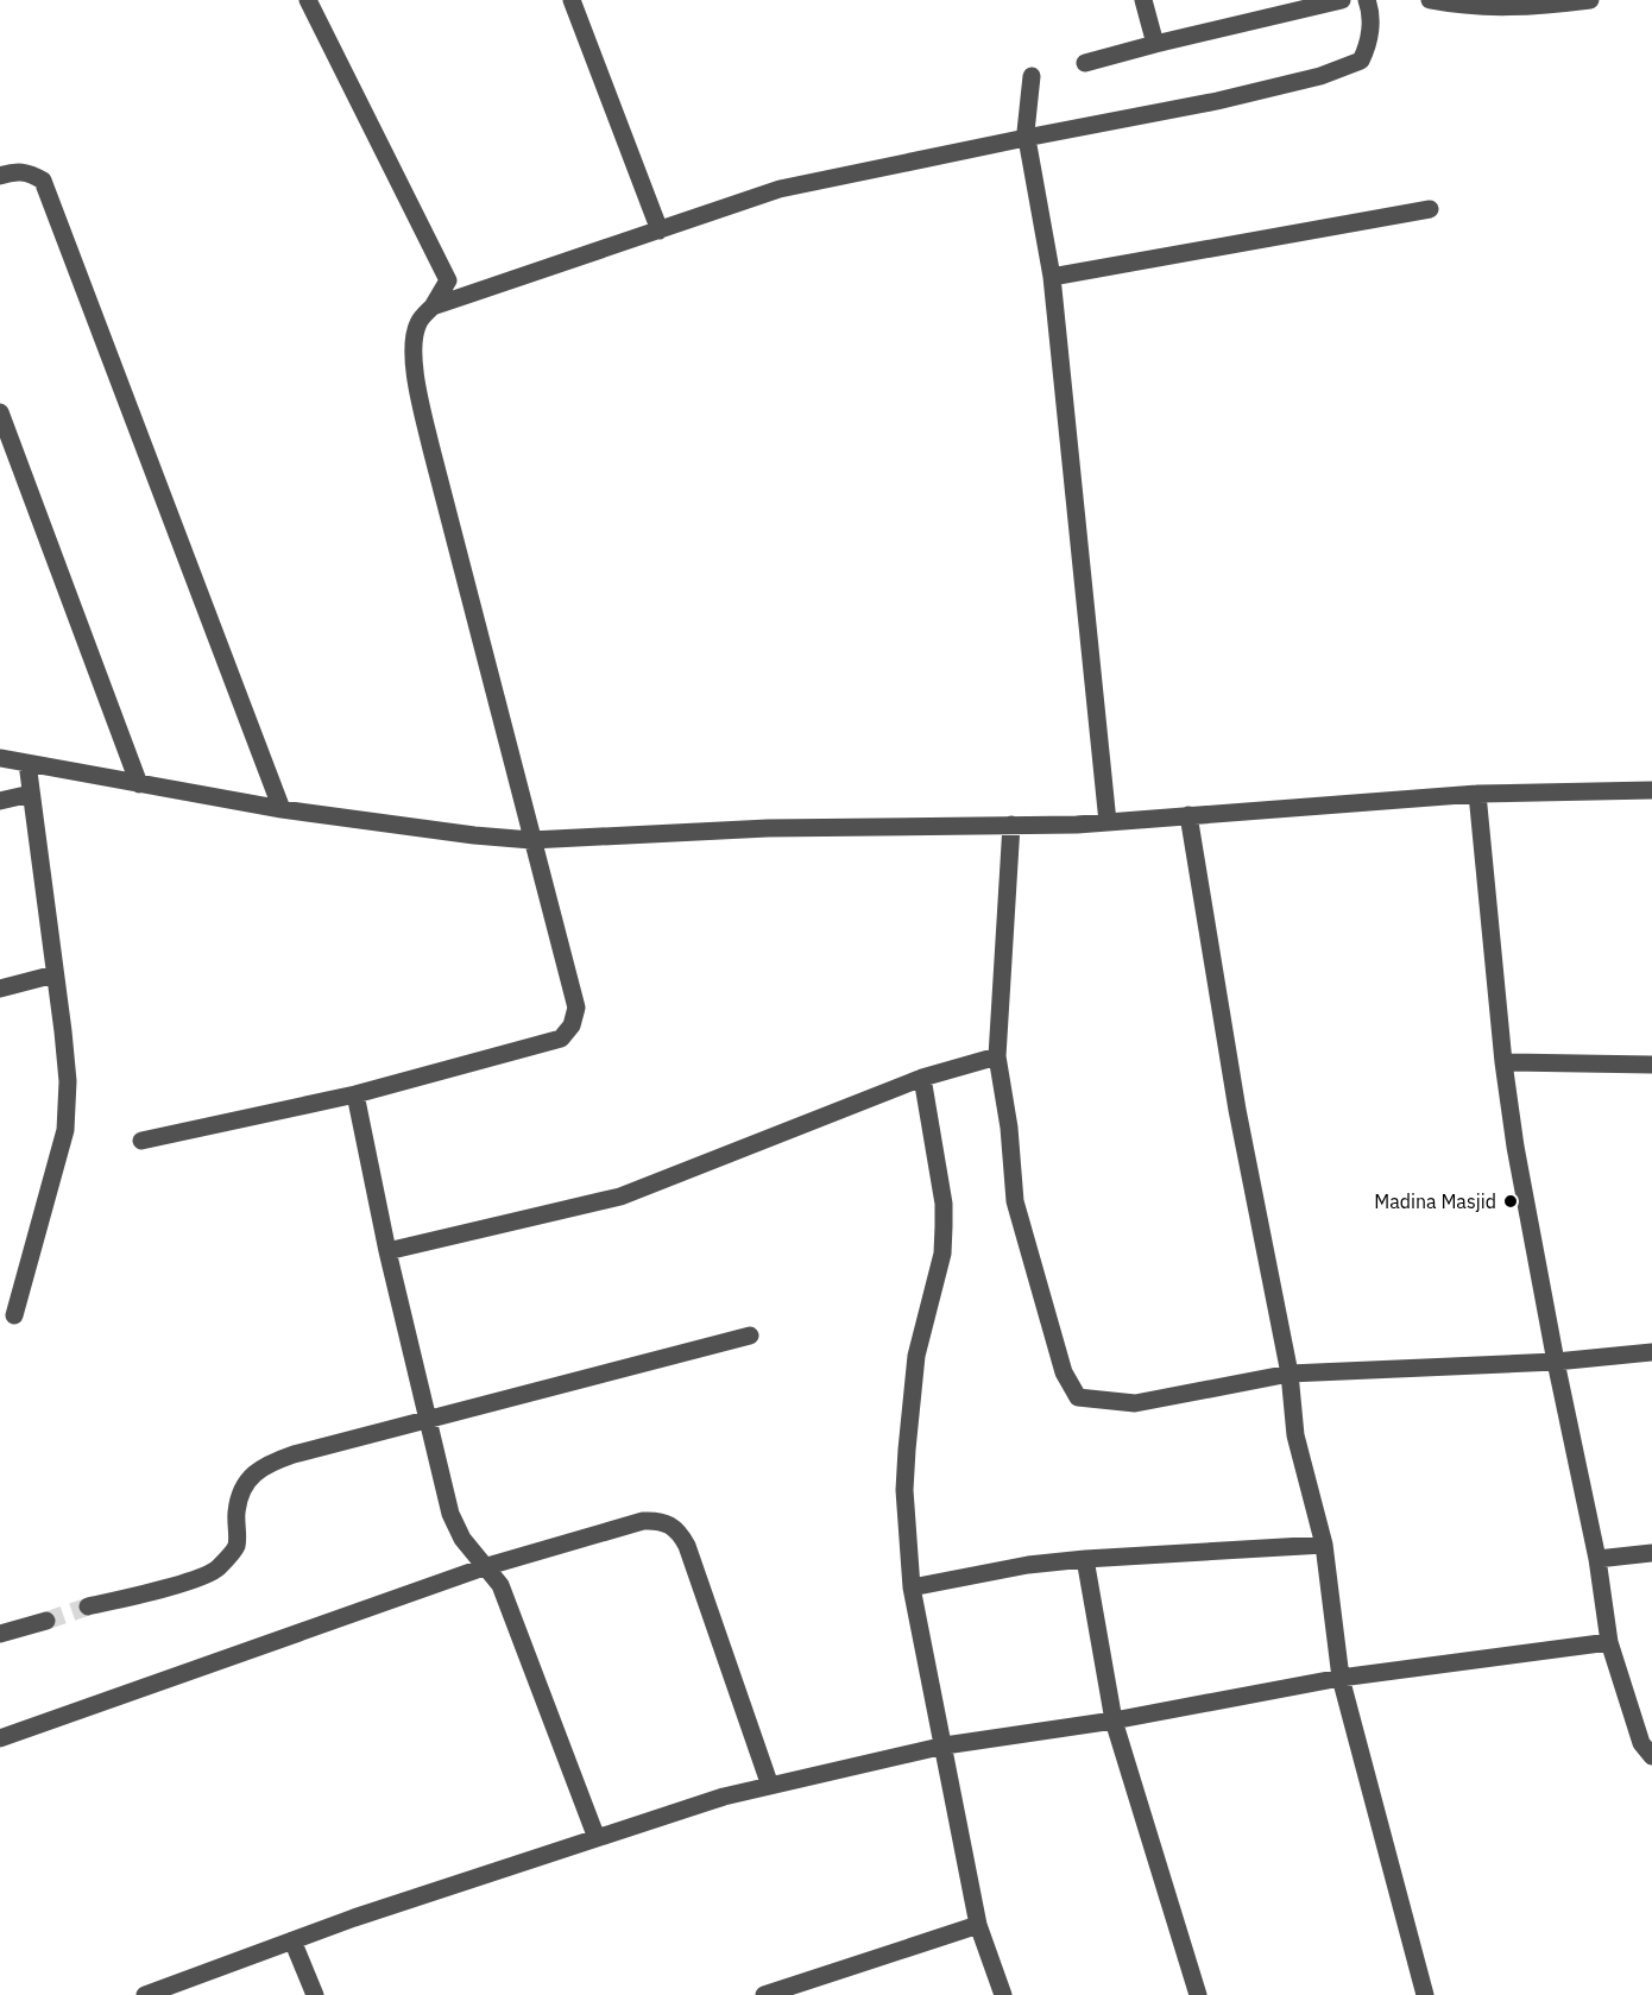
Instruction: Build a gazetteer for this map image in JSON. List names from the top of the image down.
{
  "places": ["Madina Masjid"]
}
